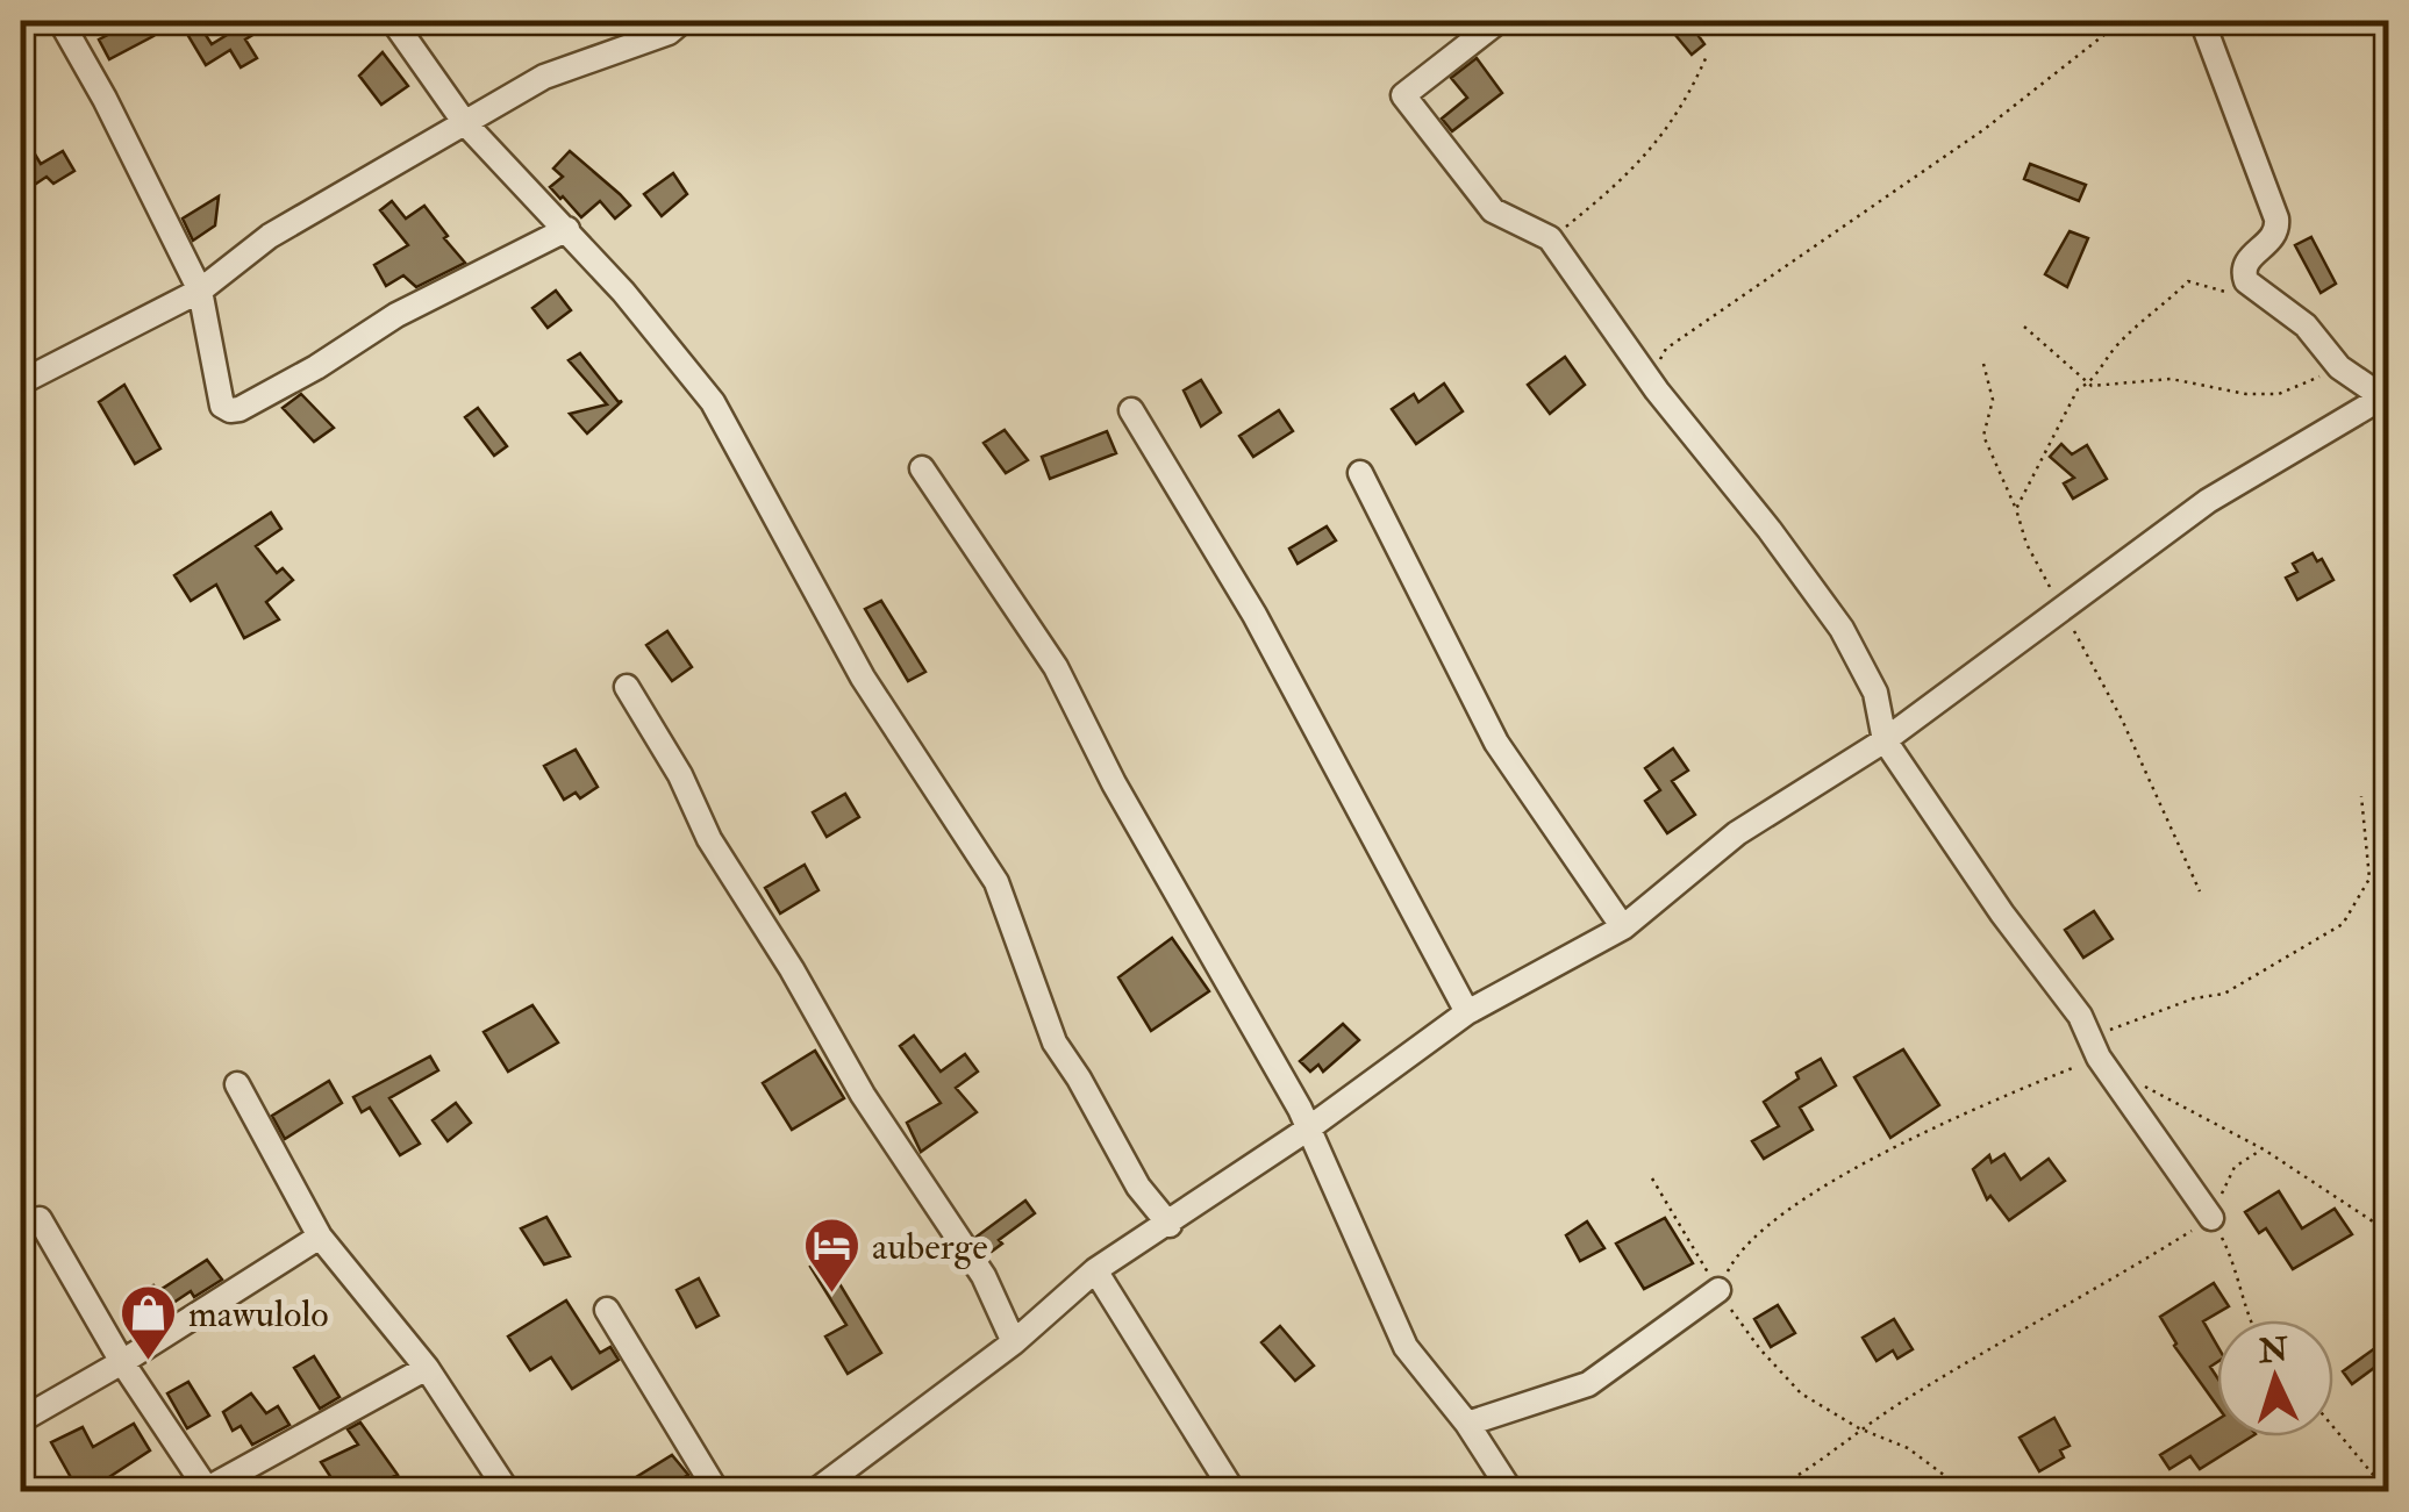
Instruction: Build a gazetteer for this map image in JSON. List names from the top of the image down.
{
  "places": {
    "hotel": ["auberge"],
    "shop": ["mawulolo"]
  },
  "north": "top"
}
